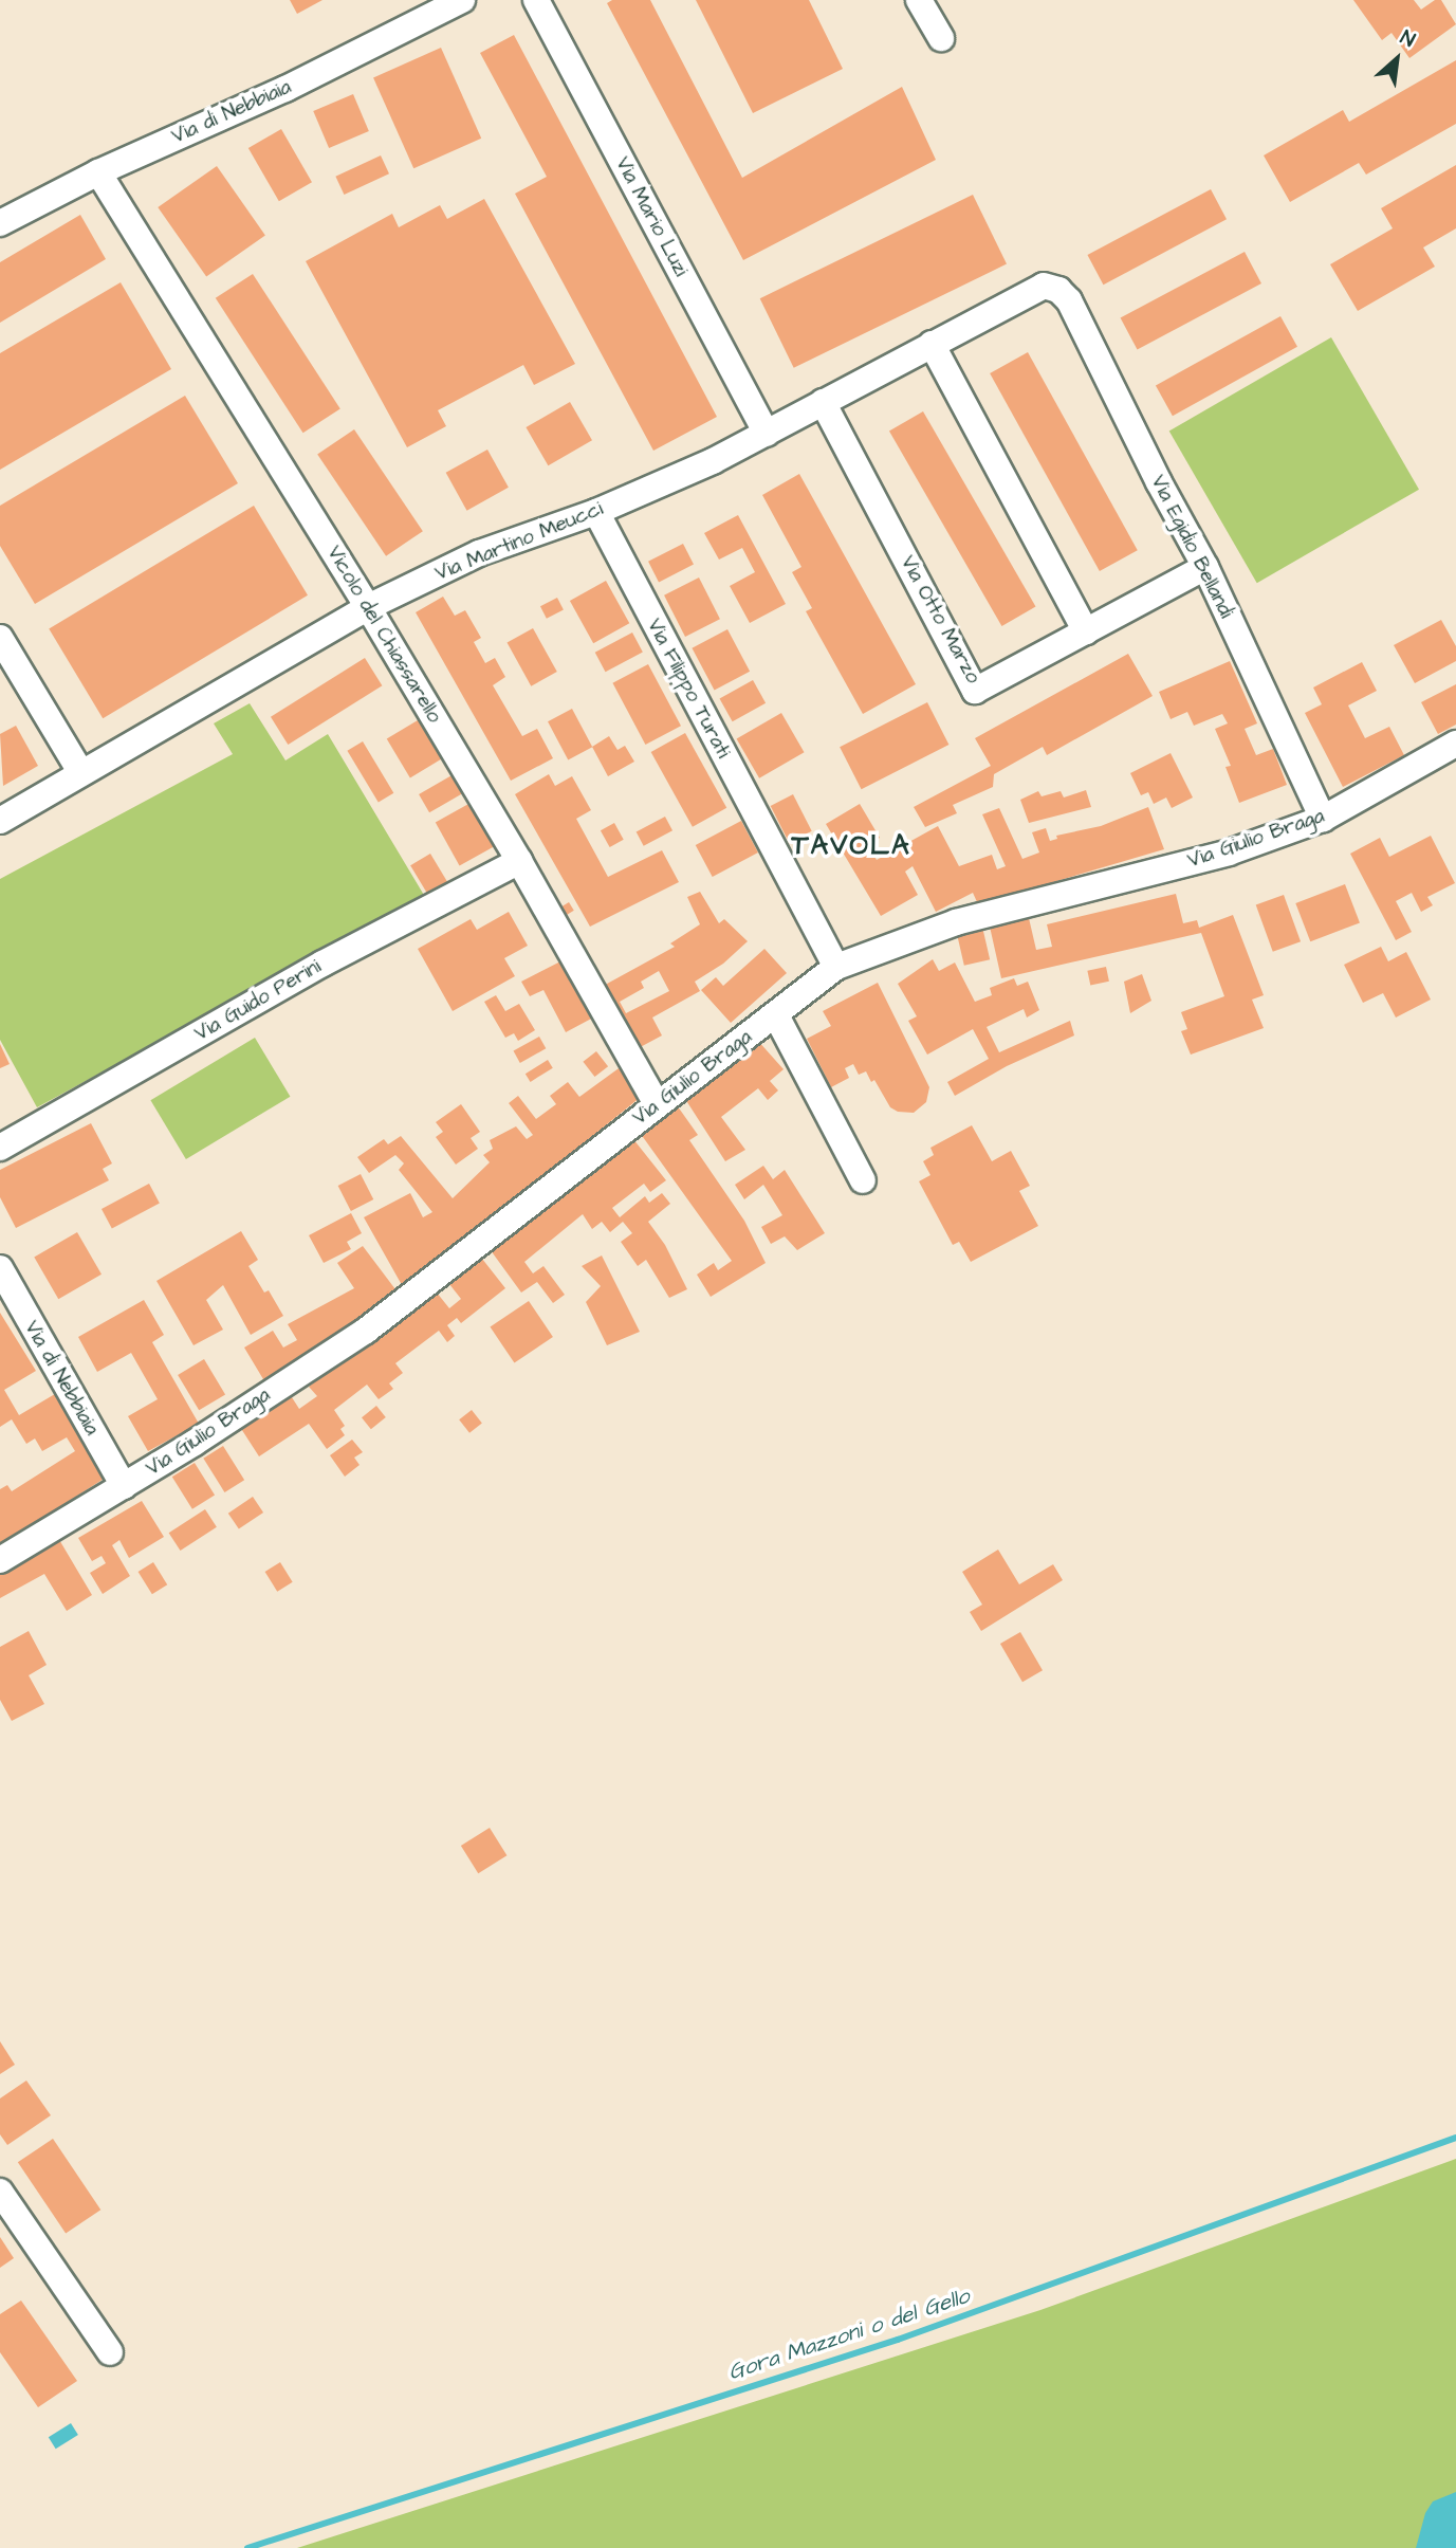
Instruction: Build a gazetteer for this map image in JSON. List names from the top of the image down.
{
  "streets": {
    "street": [
      "Via di Nebbiaia",
      "Via Mario Luzi",
      "Via Martino Meucci",
      "Via Egidio Bellandi",
      "Via Otto Marzo",
      "Vicolo del Chiassarello",
      "Via Filippo Turati",
      "Via Giulio Braga",
      "Via Guido Perini"
    ]
  },
  "crossings": [
    ["Via di Nebbiaia", "Vicolo del Chiassarello"],
    ["Via di Nebbiaia", "Via Giulio Braga"],
    ["Via Mario Luzi", "Via Martino Meucci"],
    ["Via Martino Meucci", "Via Egidio Bellandi"],
    ["Via Martino Meucci", "Via Otto Marzo"],
    ["Via Martino Meucci", "Vicolo del Chiassarello"],
    ["Via Martino Meucci", "Via Filippo Turati"],
    ["Via Egidio Bellandi", "Via Otto Marzo"],
    ["Via Egidio Bellandi", "Via Giulio Braga"],
    ["Vicolo del Chiassarello", "Via Giulio Braga"],
    ["Vicolo del Chiassarello", "Via Guido Perini"],
    ["Via Filippo Turati", "Via Giulio Braga"]
  ],
  "districts": ["TAVOLA"],
  "water": ["Gora Mazzoni o del Gello"],
  "north": "top right"
}
